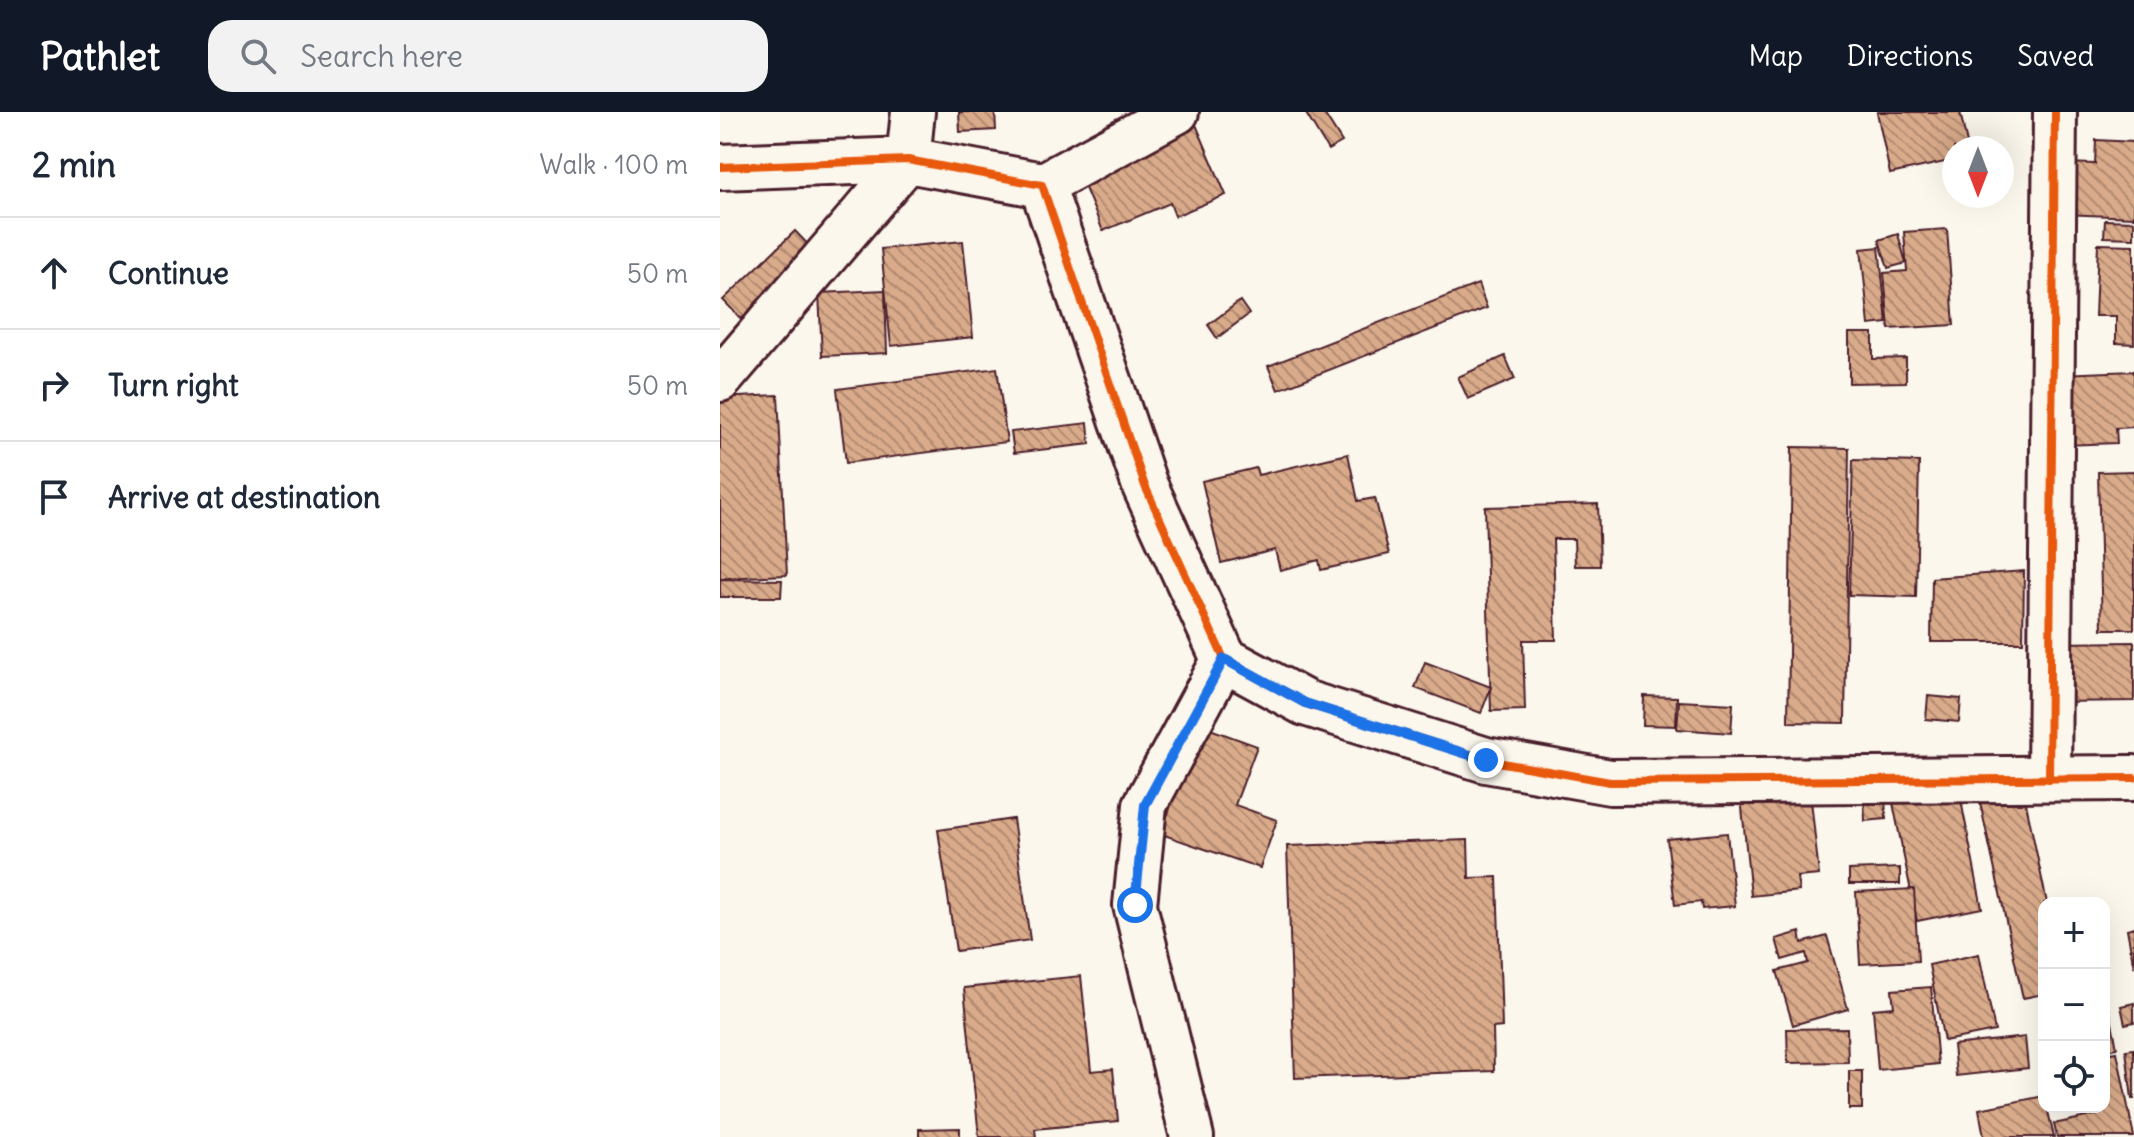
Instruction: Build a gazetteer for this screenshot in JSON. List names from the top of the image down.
{
  "north": "bottom",
  "page": {
    "header": "Pathlet",
    "search": "Search here",
    "nav": ["Map", "Directions", "Saved"],
    "heading": ["2 min", "Walk · 100 m"],
    "list": [
      ["Continue", "50 m"],
      ["Turn right", "50 m"],
      "Arrive at destination"
    ],
    "map_buttons": ["+", "−"]
  }
}
